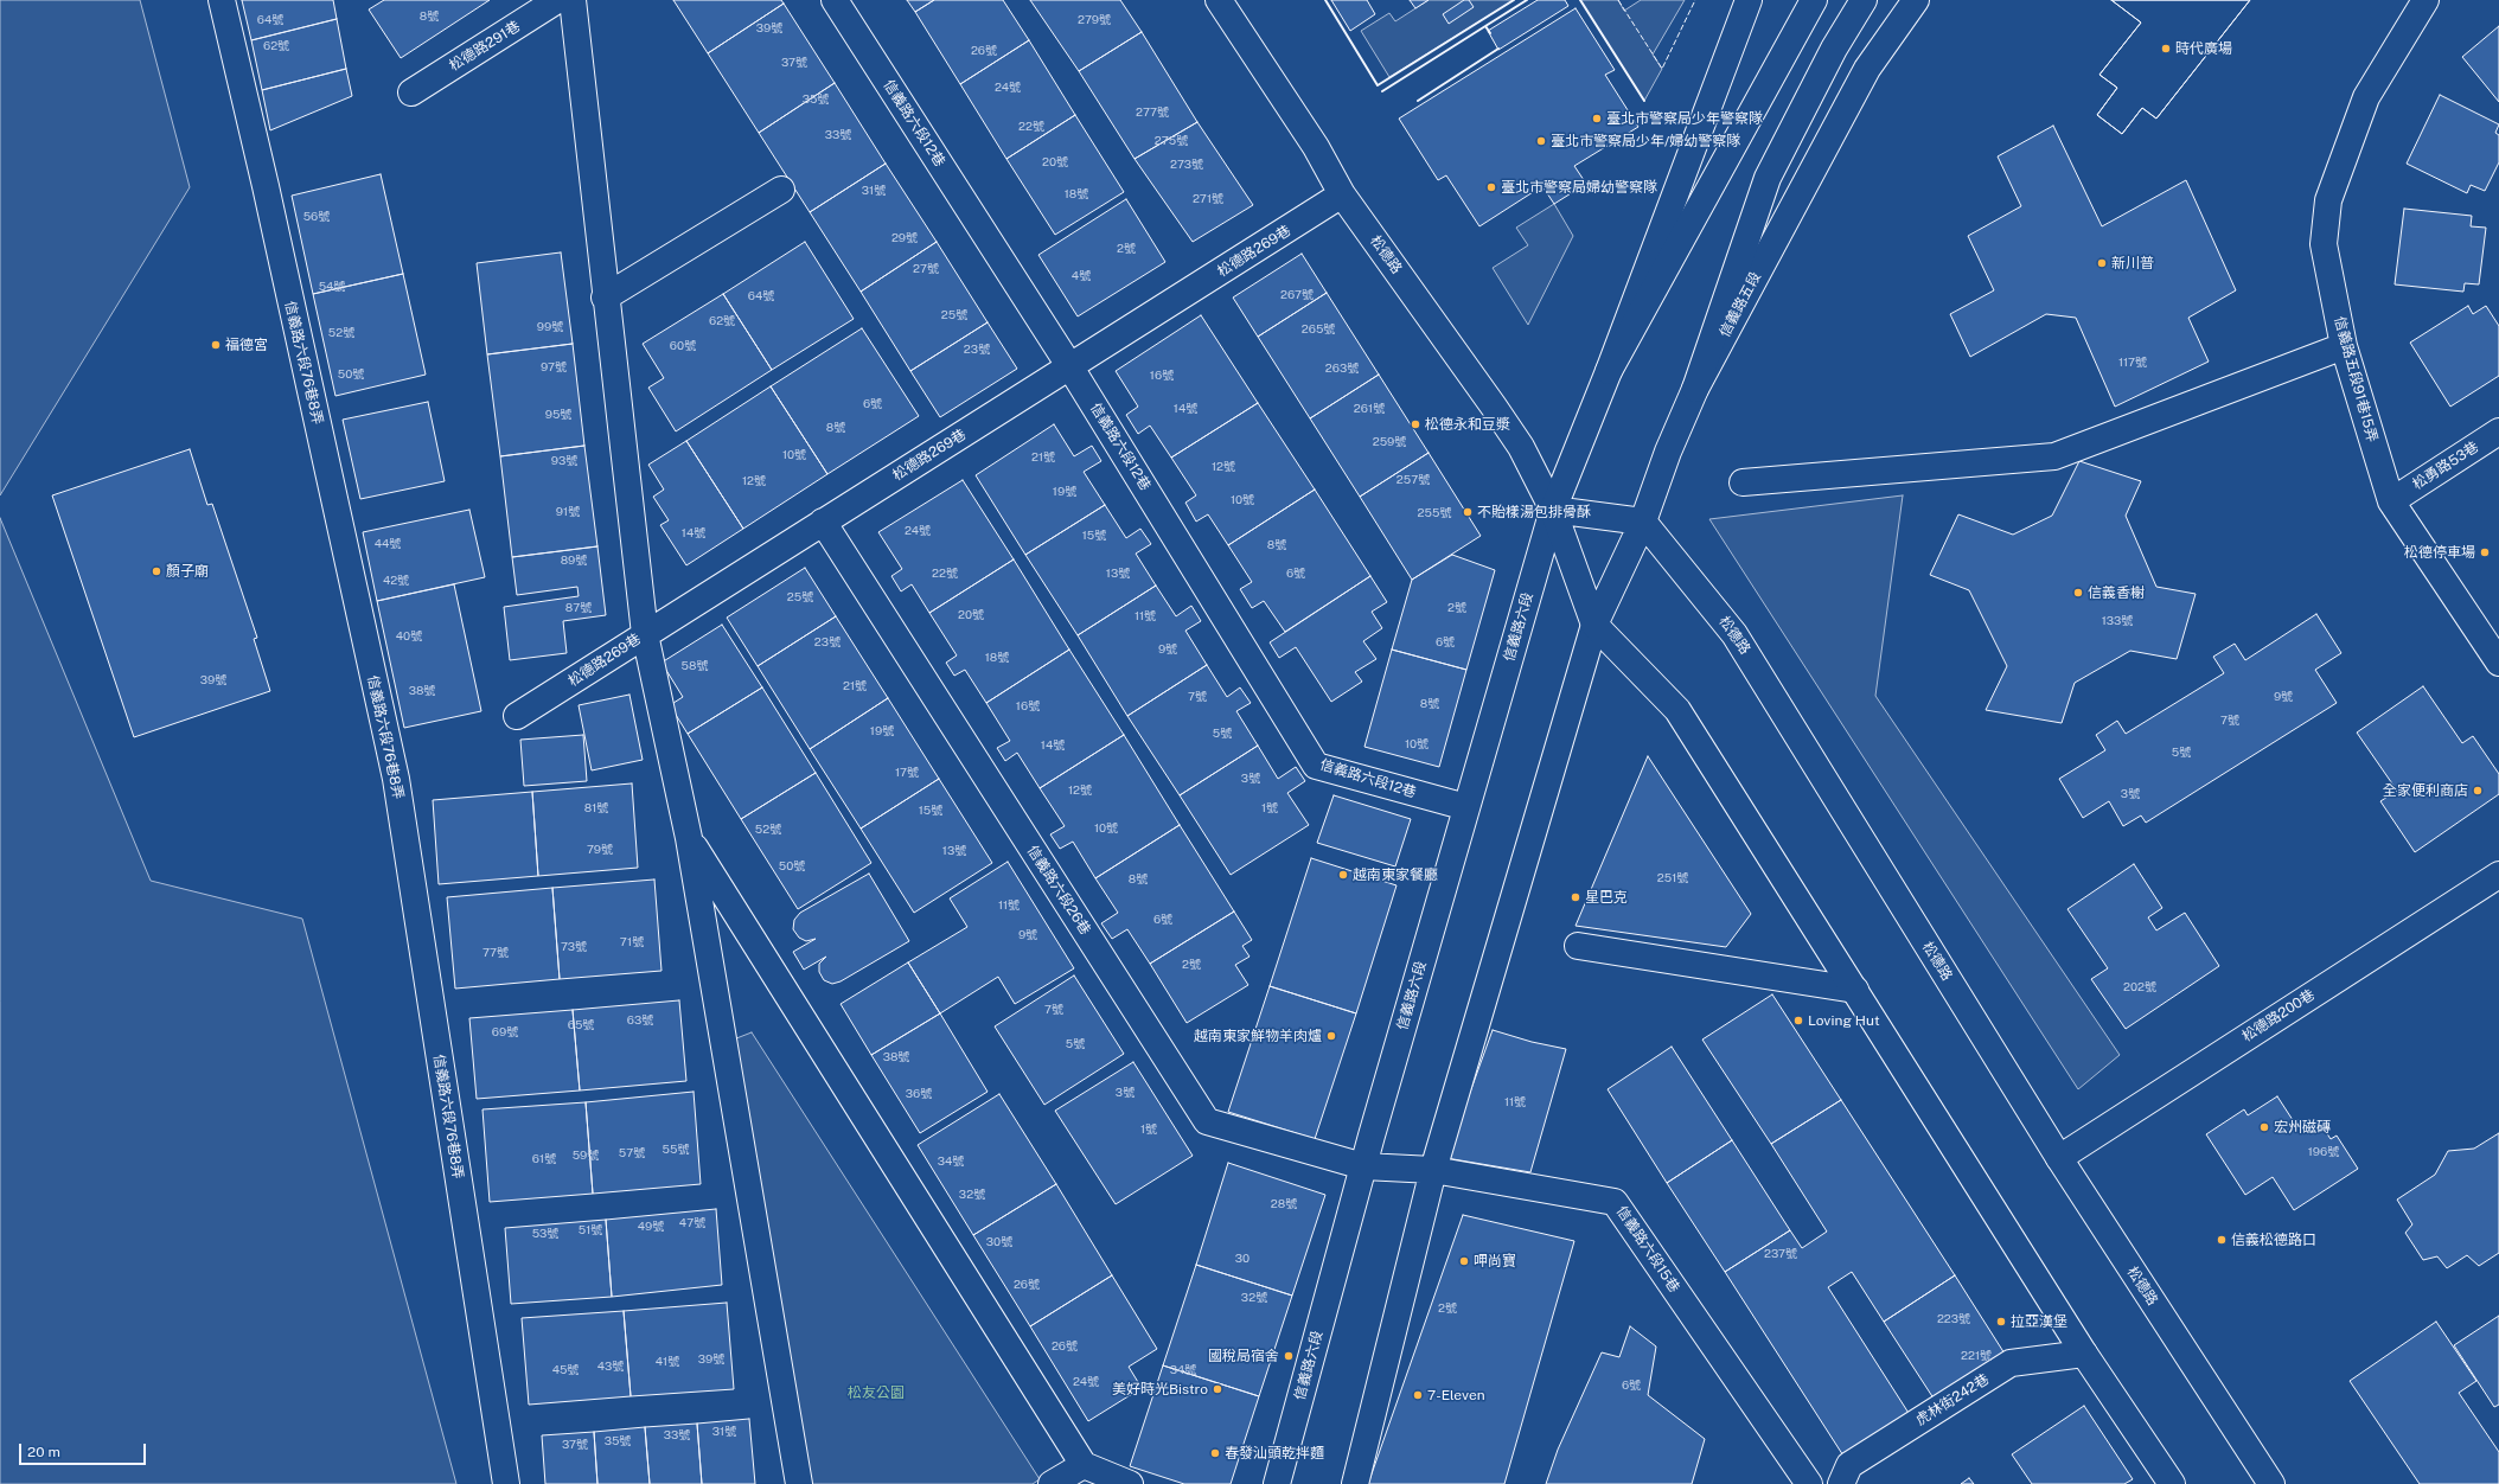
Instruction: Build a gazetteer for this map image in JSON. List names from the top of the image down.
{
  "streets": {
    "main road": [
      "松德路291巷",
      "信義路六段12巷",
      "松德路269巷",
      "松德路",
      "信義路五段",
      "信義路六段76巷8弄",
      "信義路五段91巷15弄",
      "松勇路53巷",
      "信義路六段",
      "信義路六段26巷",
      "松德路200巷",
      "信義路六段15巷",
      "虎林街242巷"
    ]
  },
  "crossings": [
    ["信義路六段12巷", "松德路269巷"],
    ["信義路六段12巷", "信義路六段"],
    ["松德路269巷", "松德路"],
    ["松德路269巷", "信義路六段26巷"],
    ["松德路", "信義路五段"],
    ["松德路", "信義路六段"],
    ["松德路", "松德路200巷"],
    ["松德路", "虎林街242巷"],
    ["信義路五段91巷15弄", "松勇路53巷"],
    ["信義路六段", "信義路六段26巷"],
    ["信義路六段", "信義路六段15巷"],
    ["信義路六段26巷", "信義路六段15巷"]
  ],
  "parks": ["松友公園"],
  "places": [
    "時代廣場",
    "臺北市警察局少年警察隊",
    "臺北市警察局少年/婦幼警察隊",
    "臺北市警察局婦幼警察隊",
    "新川普",
    "福德宮",
    "松德永和豆漿",
    "不貽樣湯包排骨酥",
    "松德停車場",
    "顏子廟",
    "信義香榭",
    "全家便利商店",
    "越南東家餐廳",
    "星巴克",
    "Loving Hut",
    "越南東家鮮物羊肉爐",
    "宏州磁磚",
    "信義松德路口",
    "呷尚寶",
    "拉亞漢堡",
    "國稅局宿舍",
    "美好時光Bistro",
    "7-Eleven",
    "春發汕頭乾拌麵"
  ],
  "house_numbers": [
    "8號",
    "64號",
    "279號",
    "39號",
    "62號",
    "26號",
    "37號",
    "24號",
    "35號",
    "277號",
    "22號",
    "33號",
    "275號",
    "20號",
    "273號",
    "31號",
    "18號",
    "271號",
    "56號",
    "29號",
    "2號",
    "27號",
    "4號",
    "54號",
    "267號",
    "64號",
    "25號",
    "62號",
    "99號",
    "265號",
    "52號",
    "60號",
    "23號",
    "117號",
    "97號",
    "263號",
    "50號",
    "16號",
    "6號",
    "14號",
    "261號",
    "95號",
    "8號",
    "259號",
    "10號",
    "21號",
    "93號",
    "12號",
    "257號",
    "12號",
    "19號",
    "10號",
    "91號",
    "255號",
    "24號",
    "14號",
    "15號",
    "44號",
    "8號",
    "89號",
    "22號",
    "13號",
    "6號",
    "42號",
    "25號",
    "87號",
    "2號",
    "20號",
    "11號",
    "133號",
    "40號",
    "23號",
    "6號",
    "9號",
    "18號",
    "58號",
    "39號",
    "21號",
    "38號",
    "7號",
    "9號",
    "8號",
    "16號",
    "7號",
    "19號",
    "5號",
    "10號",
    "14號",
    "5號",
    "17號",
    "3號",
    "12號",
    "3號",
    "81號",
    "1號",
    "15號",
    "10號",
    "52號",
    "79號",
    "13號",
    "50號",
    "251號",
    "8號",
    "11號",
    "6號",
    "9號",
    "71號",
    "73號",
    "77號",
    "2號",
    "202號",
    "7號",
    "63號",
    "65號",
    "69號",
    "5號",
    "38號",
    "3號",
    "36號",
    "11號",
    "1號",
    "55號",
    "196號",
    "57號",
    "59號",
    "61號",
    "34號",
    "32號",
    "28號",
    "47號",
    "49號",
    "51號",
    "53號",
    "30號",
    "237號",
    "30",
    "26號",
    "32號",
    "2號",
    "223號",
    "26號",
    "221號",
    "39號",
    "41號",
    "43號",
    "45號",
    "34號",
    "24號",
    "6號",
    "31號",
    "33號",
    "35號",
    "37號"
  ],
  "scale_bar": "20 m"
}
